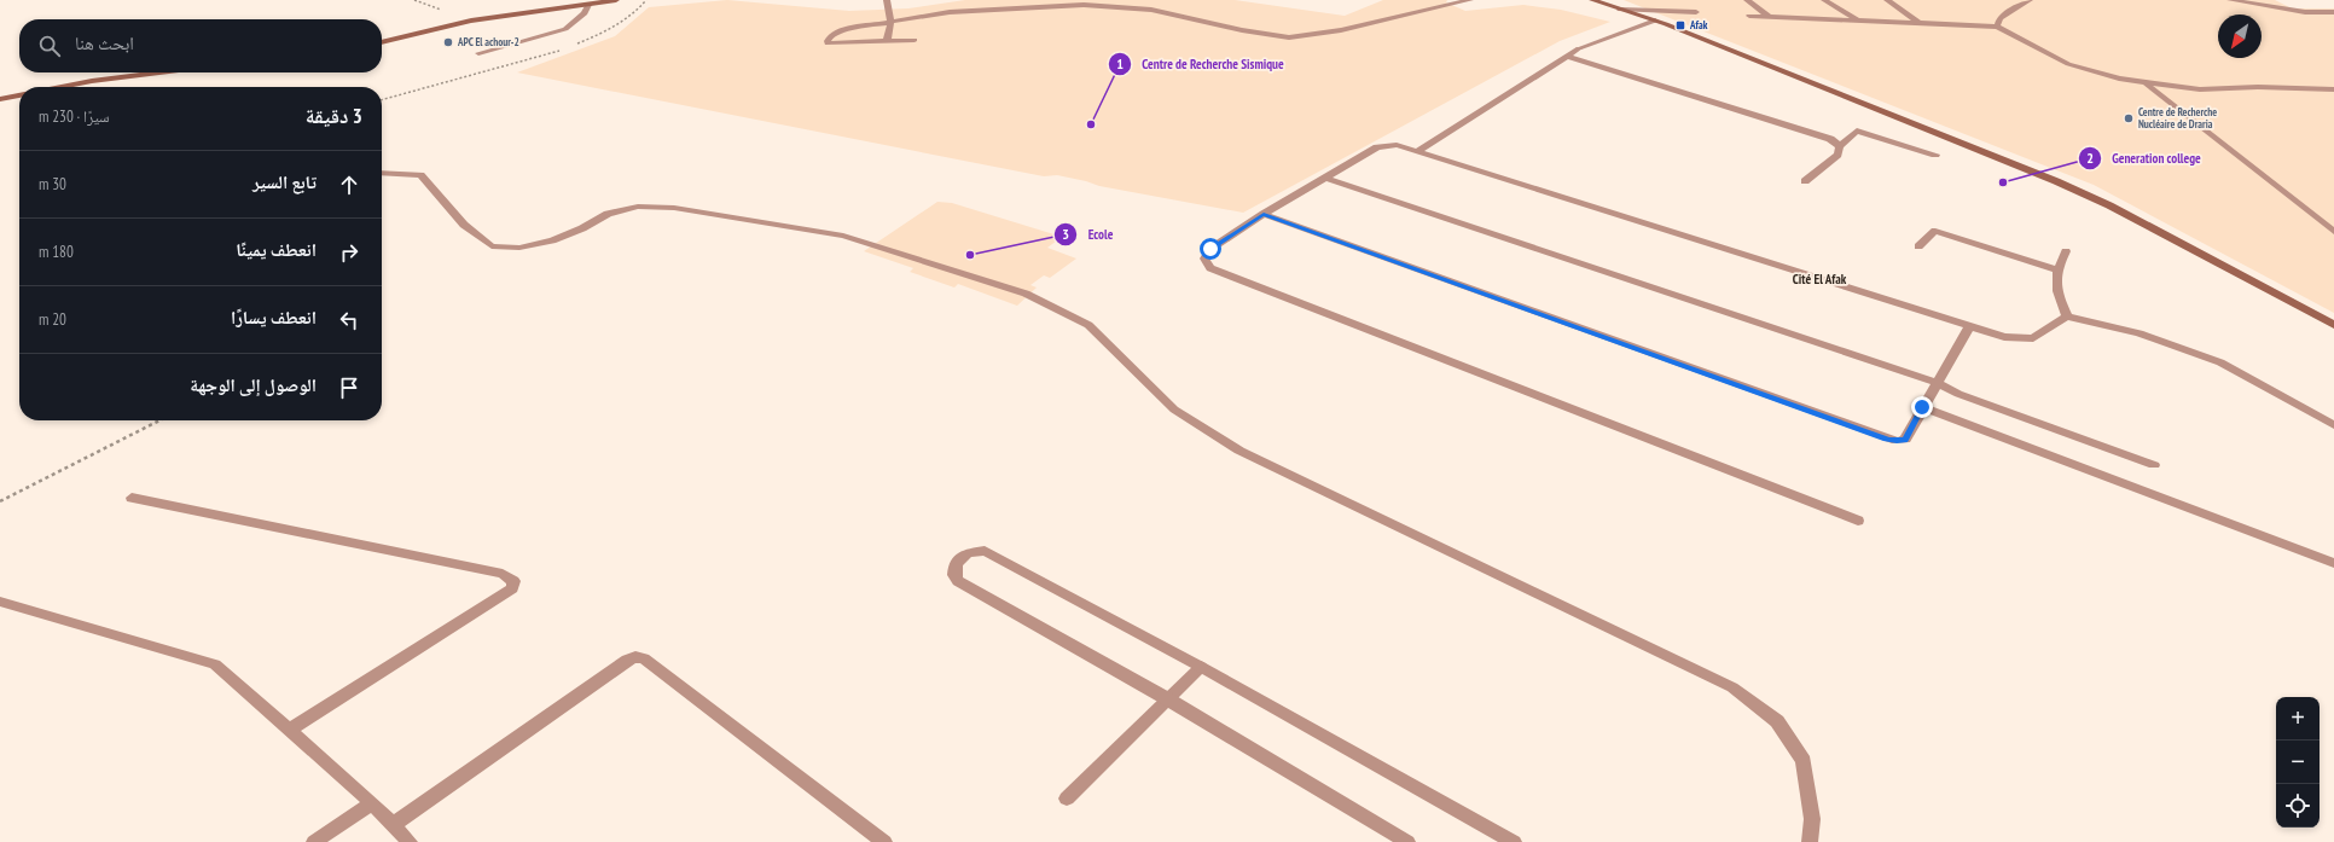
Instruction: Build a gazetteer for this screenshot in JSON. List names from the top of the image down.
{
  "districts": ["Cité El Afak"],
  "places": {
    "transit": ["Afak"],
    "other": [
      "APC El achour-2",
      "Centre de Recherche Nucléaire de Draria",
      "Centre de Recherche Sismique",
      "Generation college",
      "Ecole"
    ]
  },
  "north": "bottom left",
  "page": {
    "search": "ابحث هنا",
    "heading": ["3 دقيقة", "سيرًا · 230 m"],
    "list": [
      ["تابع السير", "30 m"],
      ["انعطف يمينًا", "180 m"],
      ["انعطف يسارًا", "20 m"],
      "الوصول إلى الوجهة"
    ],
    "map_buttons": ["+", "−"]
  }
}
